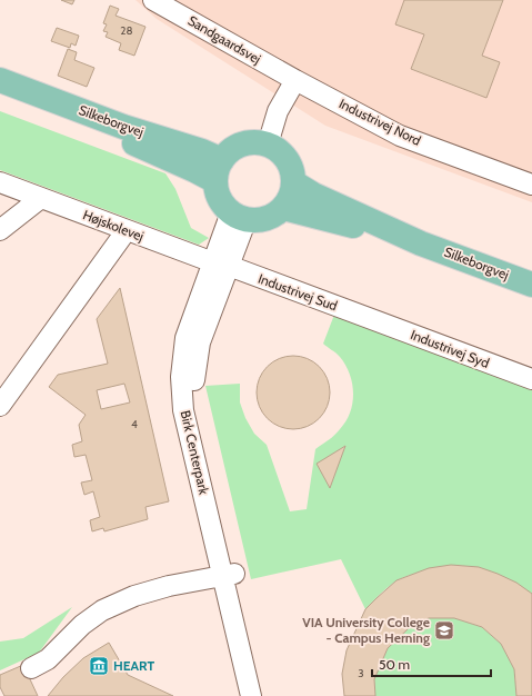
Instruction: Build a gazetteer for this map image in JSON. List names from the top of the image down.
{
  "streets": {
    "main road": ["Silkeborgvej"],
    "street": [
      "Sandgaardsvej",
      "Industrivej Nord",
      "Højskolevej",
      "Industrivej Sud",
      "Industrivej Syd",
      "Birk Centerpark"
    ]
  },
  "crossings": [
    ["Sandgaardsvej", "Industrivej Nord"],
    ["Silkeborgvej", "Birk Centerpark"],
    ["Højskolevej", "Industrivej Sud"],
    ["Højskolevej", "Birk Centerpark"],
    ["Industrivej Sud", "Industrivej Syd"],
    ["Industrivej Sud", "Birk Centerpark"]
  ],
  "places": {
    "school or university": ["VIA University College - Campus Herning"],
    "museum": ["HEART"]
  },
  "house_numbers": ["28", "4", "3"],
  "scale_bar": "50 m"
}
